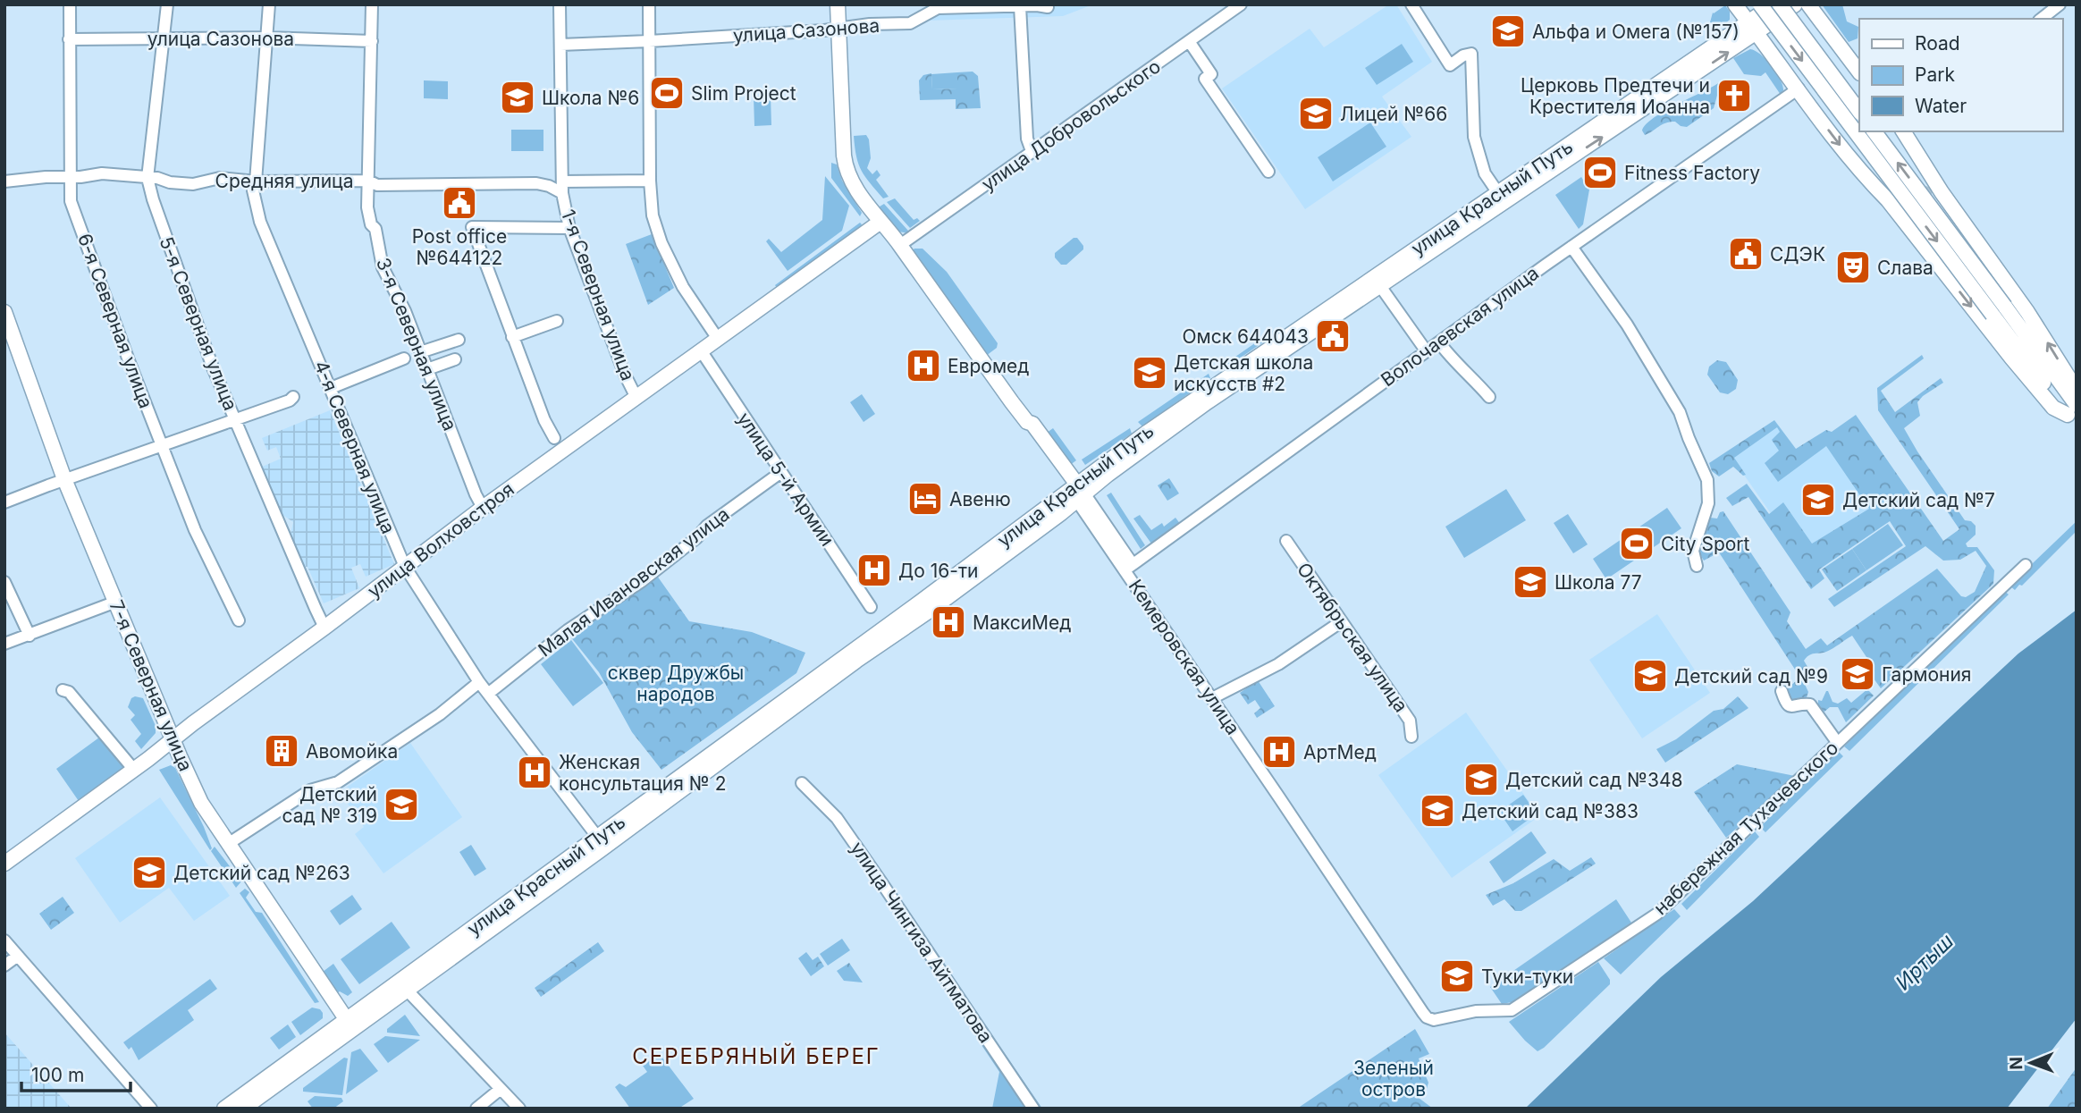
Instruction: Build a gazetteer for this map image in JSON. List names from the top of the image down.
{
  "streets": {
    "main road": [
      "улица Красный Путь",
      "улица Волховстроя",
      "Кемеровская улица",
      "7-я Северная улица"
    ],
    "street": [
      "улица Сазонова",
      "улица Добровольского",
      "Средняя улица",
      "1-я Северная улица",
      "6-я Северная улица",
      "5-я Северная улица",
      "Волочаевская улица",
      "3-я Северная улица",
      "4-я Северная улица",
      "улица 5-й Армии",
      "Малая Ивановская улица",
      "Октябрьская улица",
      "набережная Тухачевского",
      "улица Чингиза Айтматова"
    ]
  },
  "crossings": [
    ["улица Сазонова", "1-я Северная улица"],
    ["улица Сазонова", "6-я Северная улица"],
    ["улица Сазонова", "5-я Северная улица"],
    ["улица Сазонова", "3-я Северная улица"],
    ["улица Сазонова", "4-я Северная улица"],
    ["улица Сазонова", "Кемеровская улица"],
    ["улица Добровольского", "Кемеровская улица"],
    ["Средняя улица", "1-я Северная улица"],
    ["Средняя улица", "6-я Северная улица"],
    ["Средняя улица", "5-я Северная улица"],
    ["Средняя улица", "3-я Северная улица"],
    ["Средняя улица", "4-я Северная улица"],
    ["улица Красный Путь", "4-я Северная улица"],
    ["улица Красный Путь", "Кемеровская улица"],
    ["улица Красный Путь", "7-я Северная улица"],
    ["1-я Северная улица", "улица Волховстроя"],
    ["5-я Северная улица", "улица Волховстроя"],
    ["Волочаевская улица", "Кемеровская улица"],
    ["3-я Северная улица", "улица Волховстроя"],
    ["4-я Северная улица", "улица Волховстроя"],
    ["4-я Северная улица", "Малая Ивановская улица"],
    ["улица 5-й Армии", "улица Волховстроя"],
    ["улица 5-й Армии", "Малая Ивановская улица"],
    ["улица Волховстроя", "Кемеровская улица"],
    ["улица Волховстроя", "7-я Северная улица"],
    ["Кемеровская улица", "набережная Тухачевского"]
  ],
  "districts": ["СЕРЕБРЯНЫЙ БЕРЕГ"],
  "water": ["Иртыш"],
  "parks": ["сквер Дружбы народов", "Зеленый остров"],
  "places": {
    "school or university": [
      "Альфа и Омега (№157)",
      "Школа №6",
      "Лицей №66",
      "Детская школа искусств #2",
      "Детский сад №7",
      "Школа 77",
      "Гармония",
      "Детский сад №9",
      "Детский сад №348",
      "Детский сад № 319",
      "Детский сад №383",
      "Детский сад №263",
      "Туки-туки"
    ],
    "sports": ["Slim Project", "Fitness Factory", "City Sport"],
    "church": ["Церковь Предтечи и Крестителя Иоанна"],
    "public building": ["Post office №644122", "СДЭК", "Омск 644043"],
    "theatre": ["Слава"],
    "hospital": [
      "Евромед",
      "До 16-ти",
      "МаксиМед",
      "АртМед",
      "Женская консультация № 2"
    ],
    "hotel": ["Авеню"],
    "building": ["Авомойка"]
  },
  "legend": ["Road", "Park", "Water"],
  "scale_bar": "100 m",
  "north": "left"
}
